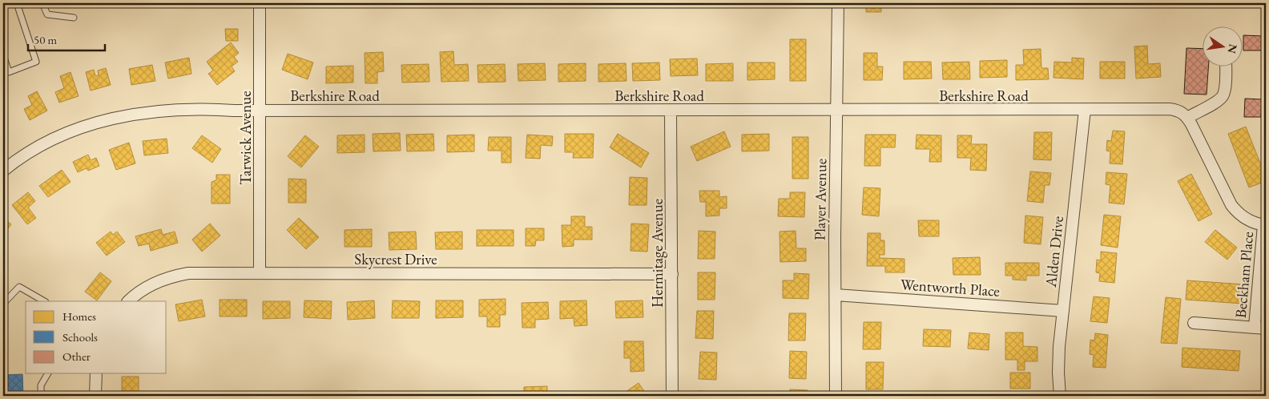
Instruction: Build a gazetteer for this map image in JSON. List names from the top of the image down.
{
  "streets": {
    "street": [
      "Berkshire Road",
      "Tarwick Avenue",
      "Player Avenue",
      "Alden Drive",
      "Hermitage Avenue",
      "Skycrest Drive",
      "Beckham Place",
      "Wentworth Place"
    ]
  },
  "crossings": [
    ["Berkshire Road", "Tarwick Avenue"],
    ["Berkshire Road", "Player Avenue"],
    ["Berkshire Road", "Alden Drive"],
    ["Berkshire Road", "Hermitage Avenue"],
    ["Tarwick Avenue", "Skycrest Drive"],
    ["Player Avenue", "Wentworth Place"],
    ["Alden Drive", "Wentworth Place"],
    ["Hermitage Avenue", "Skycrest Drive"]
  ],
  "legend": ["Homes", "Schools", "Other"],
  "scale_bar": "50 m",
  "north": "right"
}
